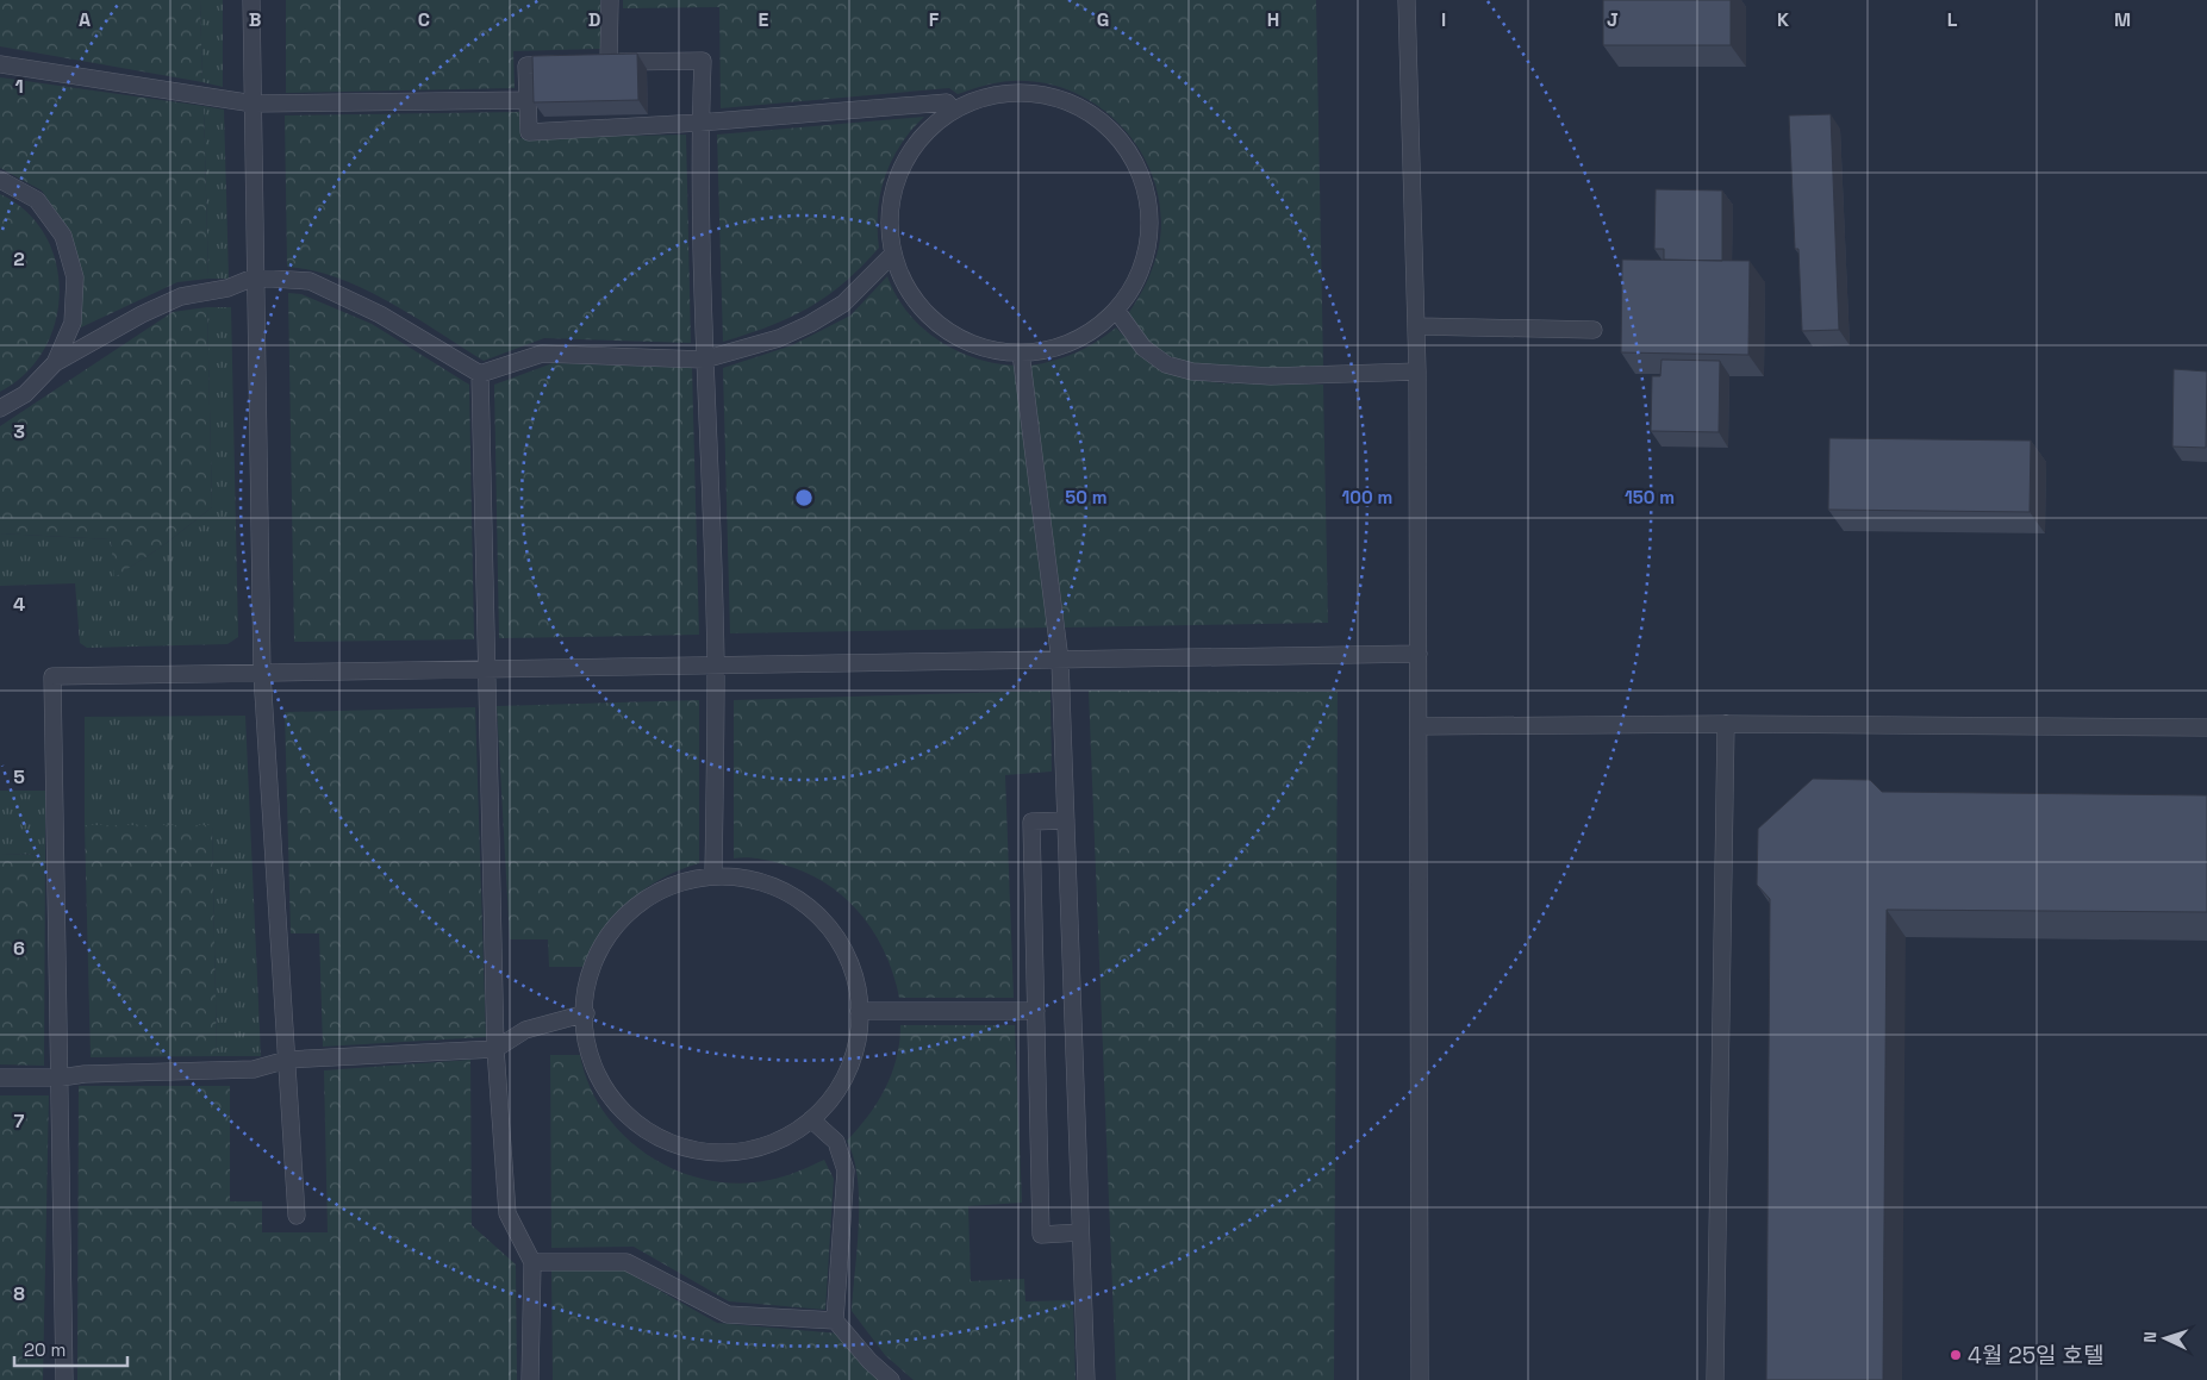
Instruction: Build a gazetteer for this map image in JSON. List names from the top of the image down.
{
  "places": ["4월 25일 호텔"],
  "scale_bar": "20 m",
  "north": "left",
  "grid": {
    "columns": [
      "A",
      "B",
      "C",
      "D",
      "E",
      "F",
      "G",
      "H",
      "I",
      "J",
      "K",
      "L",
      "M"
    ],
    "rows": [
      "1",
      "2",
      "3",
      "4",
      "5",
      "6",
      "7",
      "8"
    ]
  },
  "rings": ["50 m", "100 m", "150 m"]
}
